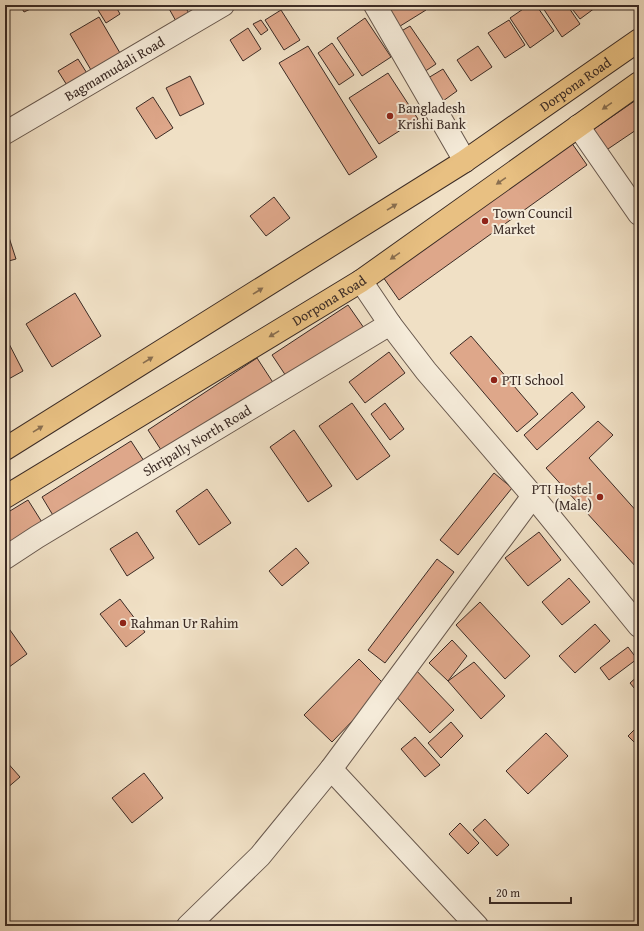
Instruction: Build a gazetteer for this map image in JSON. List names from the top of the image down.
{
  "streets": {
    "main road": ["Dorpona Road"],
    "street": ["Bagmamudali Road", "Shripally North Road"]
  },
  "places": [
    "Bangladesh Krishi Bank",
    "Town Council Market",
    "PTI School",
    "PTI Hostel (Male)",
    "Rahman Ur Rahim"
  ],
  "scale_bar": "20 m"
}
